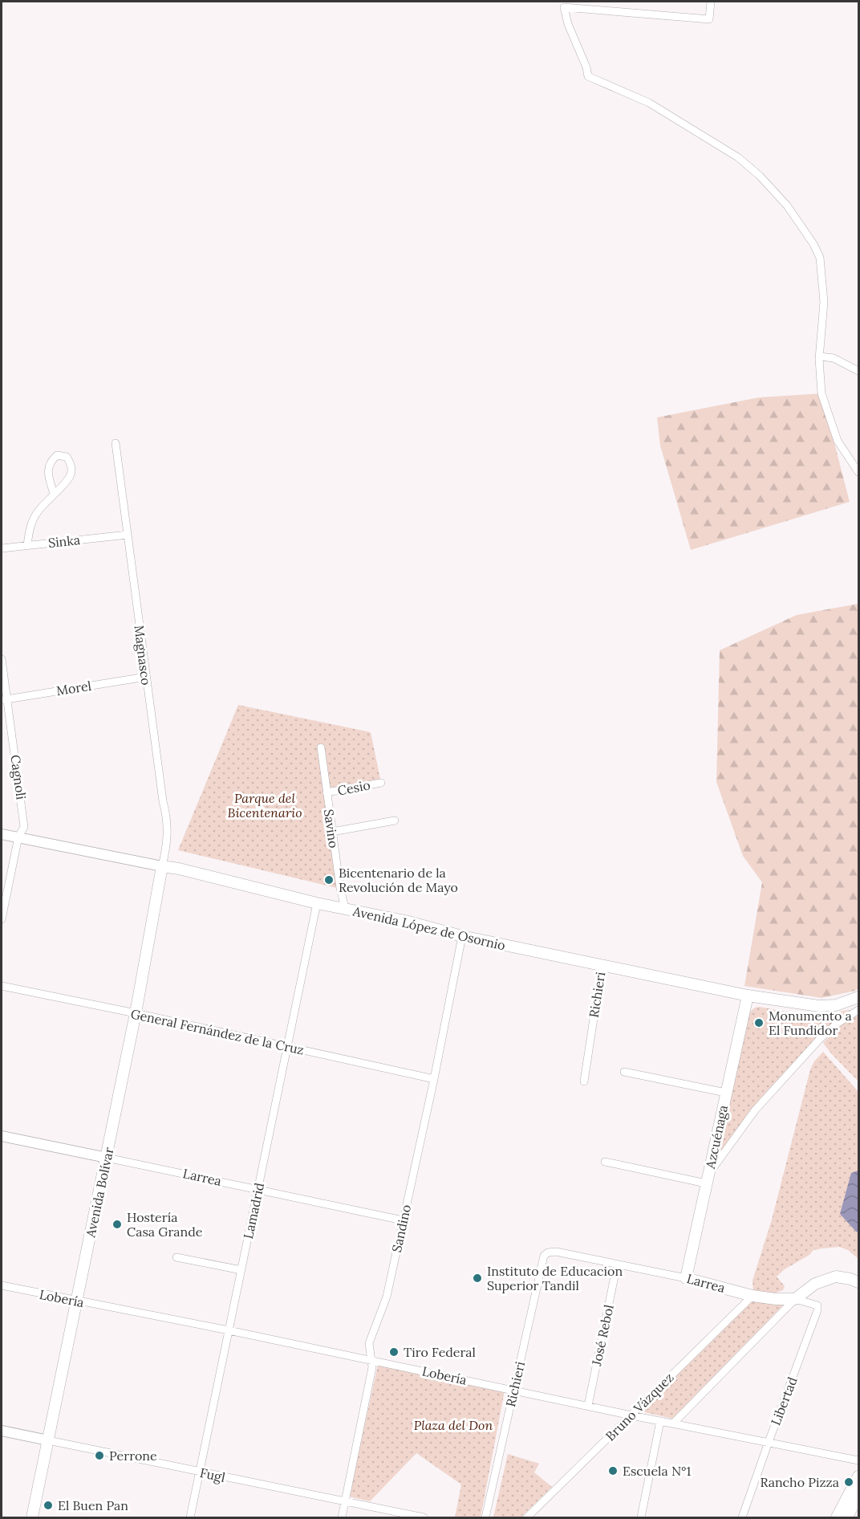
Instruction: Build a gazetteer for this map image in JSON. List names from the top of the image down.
{
  "streets": {
    "main road": [
      "Avenida López de Osornio",
      "Azcuénaga",
      "Larrea",
      "Avenida Bolívar"
    ],
    "street": [
      "Sinka",
      "Magnasco",
      "Morel",
      "Cagnoli",
      "Cesio",
      "Savino",
      "Richieri",
      "General Fernández de la Cruz",
      "Lamadrid",
      "Sandino",
      "Lobería",
      "José Rebol",
      "Libertad",
      "Bruno Vázquez",
      "Fugl"
    ]
  },
  "crossings": [
    ["Sinka", "Magnasco"],
    ["Magnasco", "Morel"],
    ["Magnasco", "Avenida López de Osornio"],
    ["Magnasco", "Avenida Bolívar"],
    ["Morel", "Cagnoli"],
    ["Cagnoli", "Avenida López de Osornio"],
    ["Cesio", "Savino"],
    ["Savino", "Avenida López de Osornio"],
    ["Avenida López de Osornio", "Richieri"],
    ["Avenida López de Osornio", "Azcuénaga"],
    ["Avenida López de Osornio", "Avenida Bolívar"],
    ["Avenida López de Osornio", "Lamadrid"],
    ["Avenida López de Osornio", "Sandino"],
    ["Richieri", "Larrea"],
    ["Richieri", "Lobería"],
    ["General Fernández de la Cruz", "Avenida Bolívar"],
    ["General Fernández de la Cruz", "Lamadrid"],
    ["General Fernández de la Cruz", "Sandino"],
    ["Azcuénaga", "Larrea"],
    ["Larrea", "Avenida Bolívar"],
    ["Larrea", "Lamadrid"],
    ["Larrea", "Sandino"],
    ["Larrea", "José Rebol"],
    ["Larrea", "Libertad"],
    ["Larrea", "Bruno Vázquez"],
    ["Avenida Bolívar", "Lobería"],
    ["Avenida Bolívar", "Fugl"],
    ["Lamadrid", "Lobería"],
    ["Lamadrid", "Fugl"],
    ["Sandino", "Lobería"],
    ["Sandino", "Fugl"],
    ["Lobería", "José Rebol"],
    ["Lobería", "Libertad"],
    ["Lobería", "Bruno Vázquez"]
  ],
  "parks": ["Parque del Bicentenario", "Plaza del Don"],
  "places": [
    "Bicentenario de la Revolución de Mayo",
    "Monumento a El Fundidor",
    "Hostería Casa Grande",
    "Instituto de Educacion Superior Tandil",
    "Tiro Federal",
    "Perrone",
    "Escuela N°1",
    "Rancho Pizza",
    "El Buen Pan"
  ]
}
